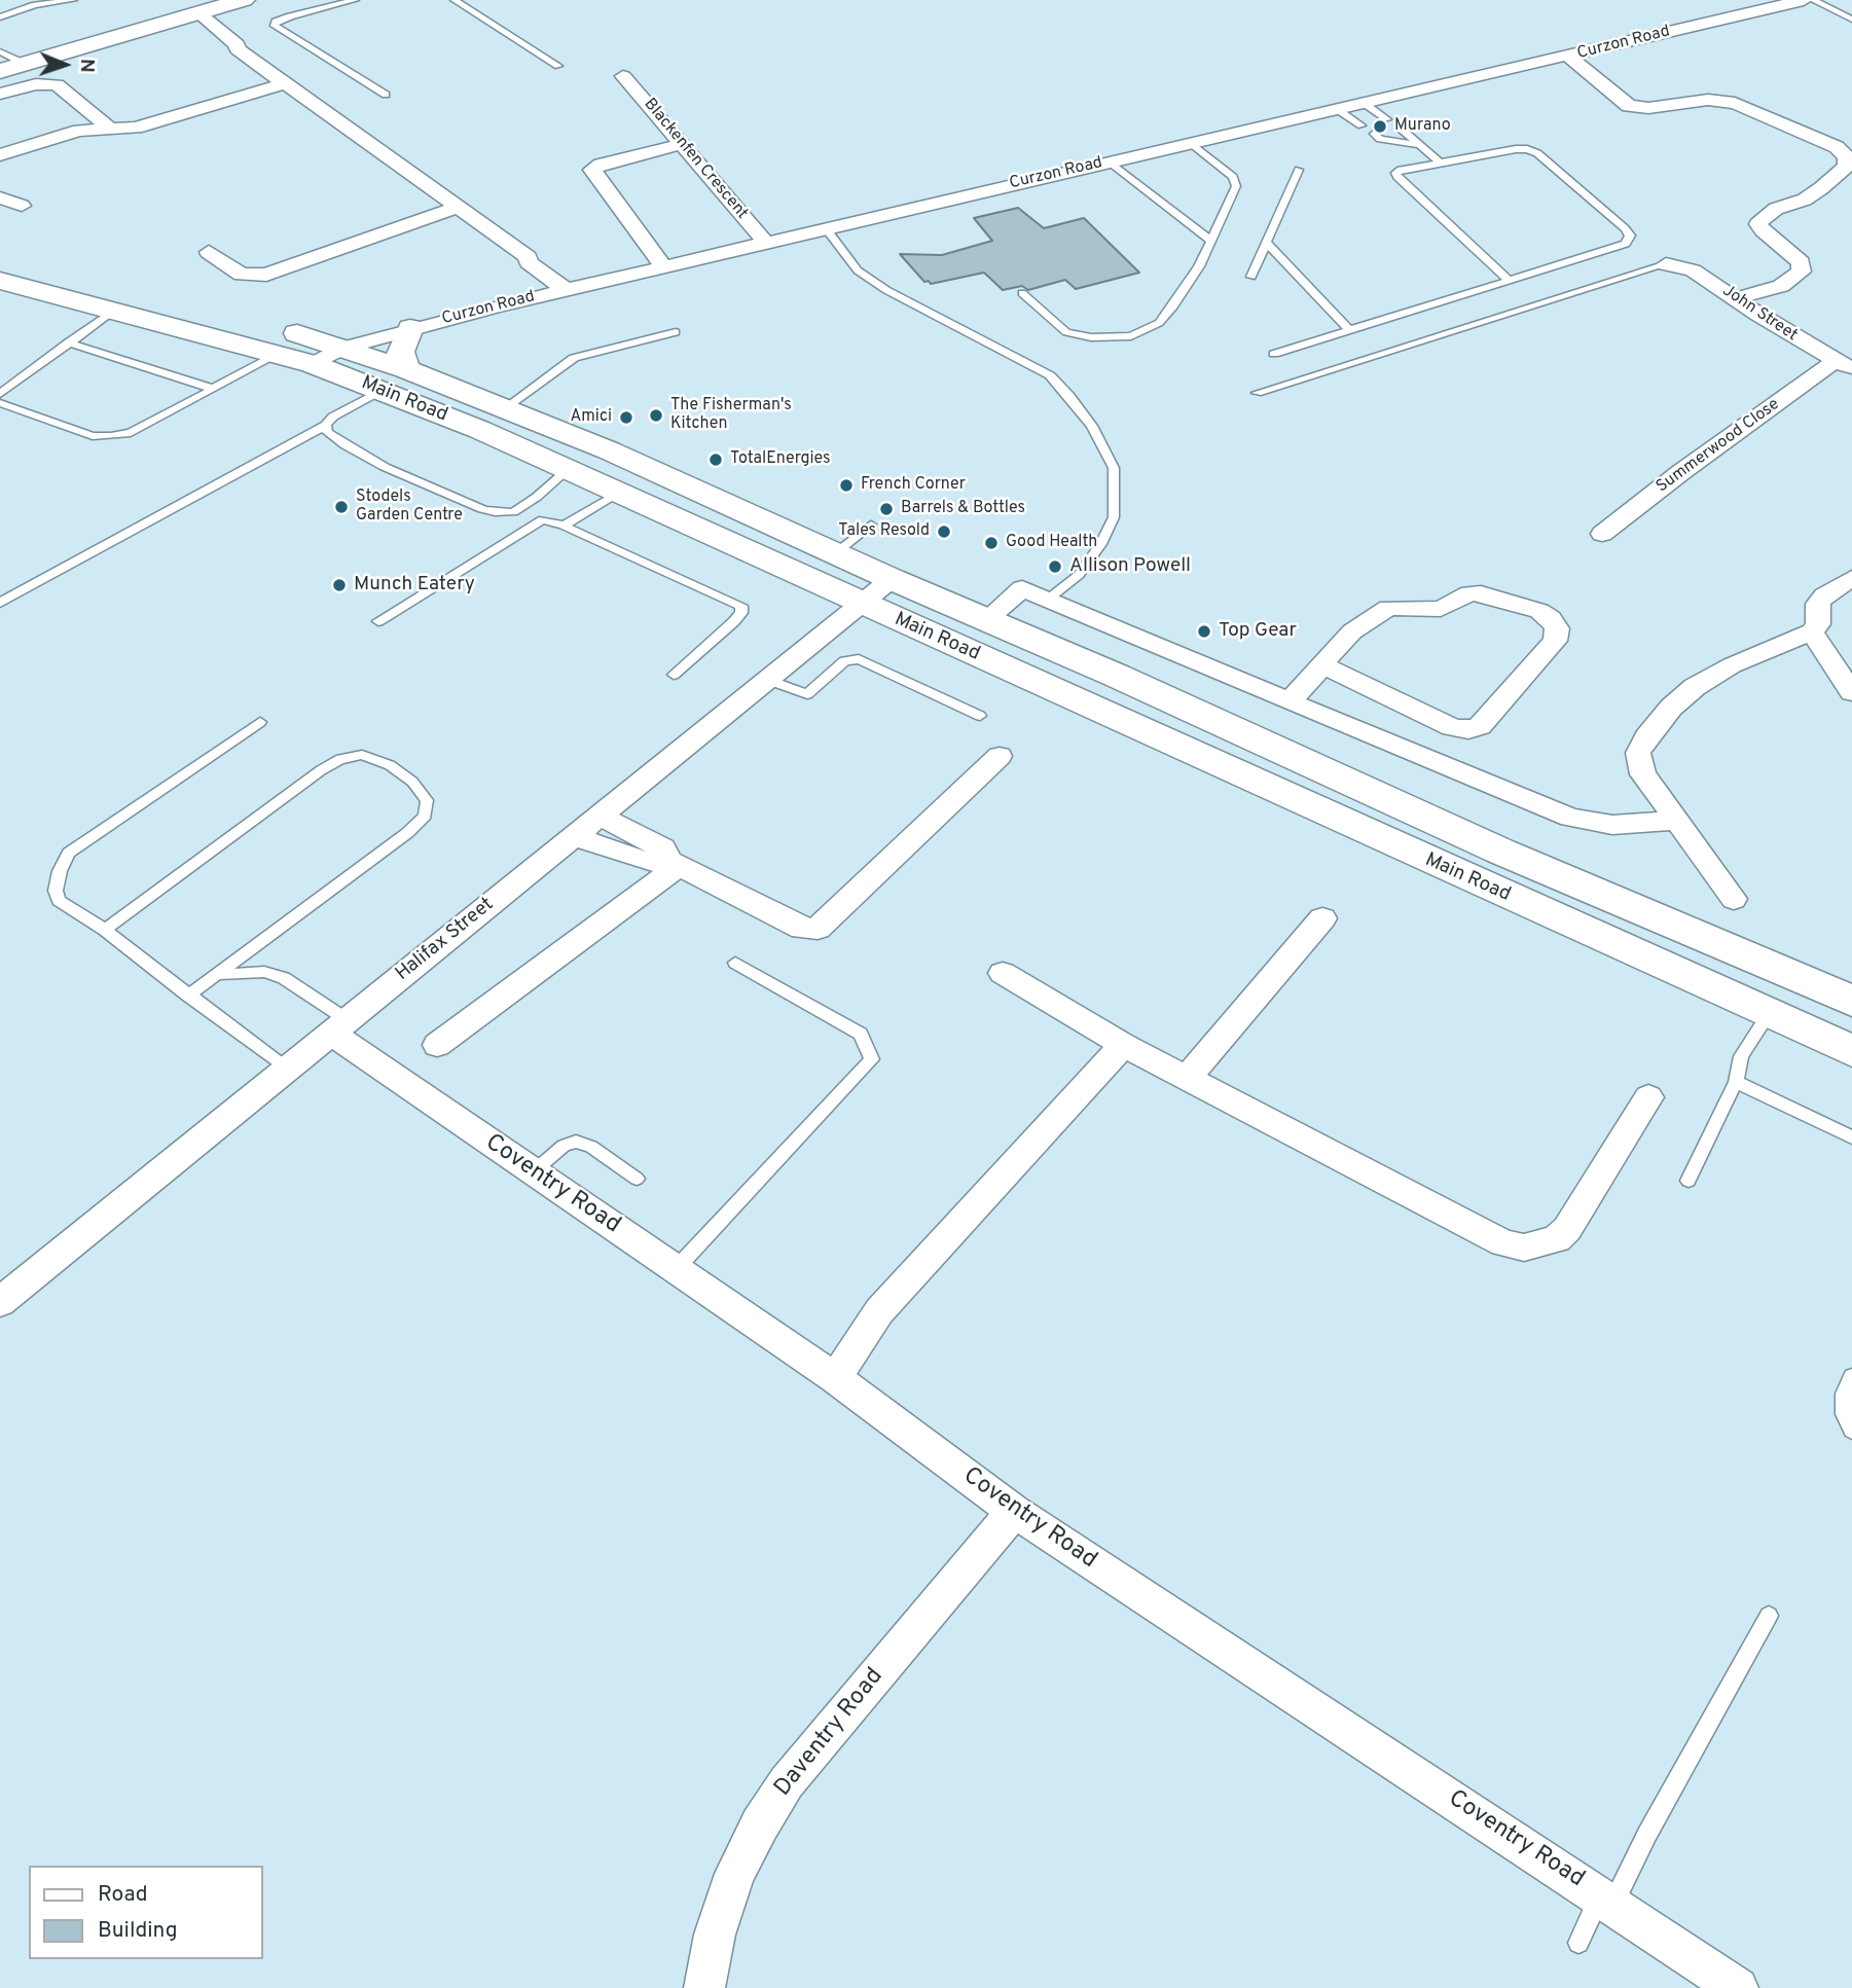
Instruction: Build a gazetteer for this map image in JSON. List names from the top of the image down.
{
  "streets": {
    "main road": ["Main Road"],
    "street": [
      "Curzon Road",
      "Blackenfen Crescent",
      "John Street",
      "Summerwood Close",
      "Halifax Street",
      "Coventry Road",
      "Daventry Road"
    ]
  },
  "crossings": [
    ["Curzon Road", "Blackenfen Crescent"],
    ["Curzon Road", "Main Road"],
    ["John Street", "Summerwood Close"],
    ["Main Road", "Halifax Street"],
    ["Halifax Street", "Coventry Road"],
    ["Coventry Road", "Daventry Road"]
  ],
  "places": [
    "Murano",
    "The Fisherman's Kitchen",
    "Amici",
    "TotalEnergies",
    "French Corner",
    "Stodels Garden Centre",
    "Barrels & Bottles",
    "Tales Resold",
    "Good Health",
    "Allison Powell",
    "Munch Eatery",
    "Top Gear"
  ],
  "legend": ["Road", "Building"],
  "north": "right"
}
